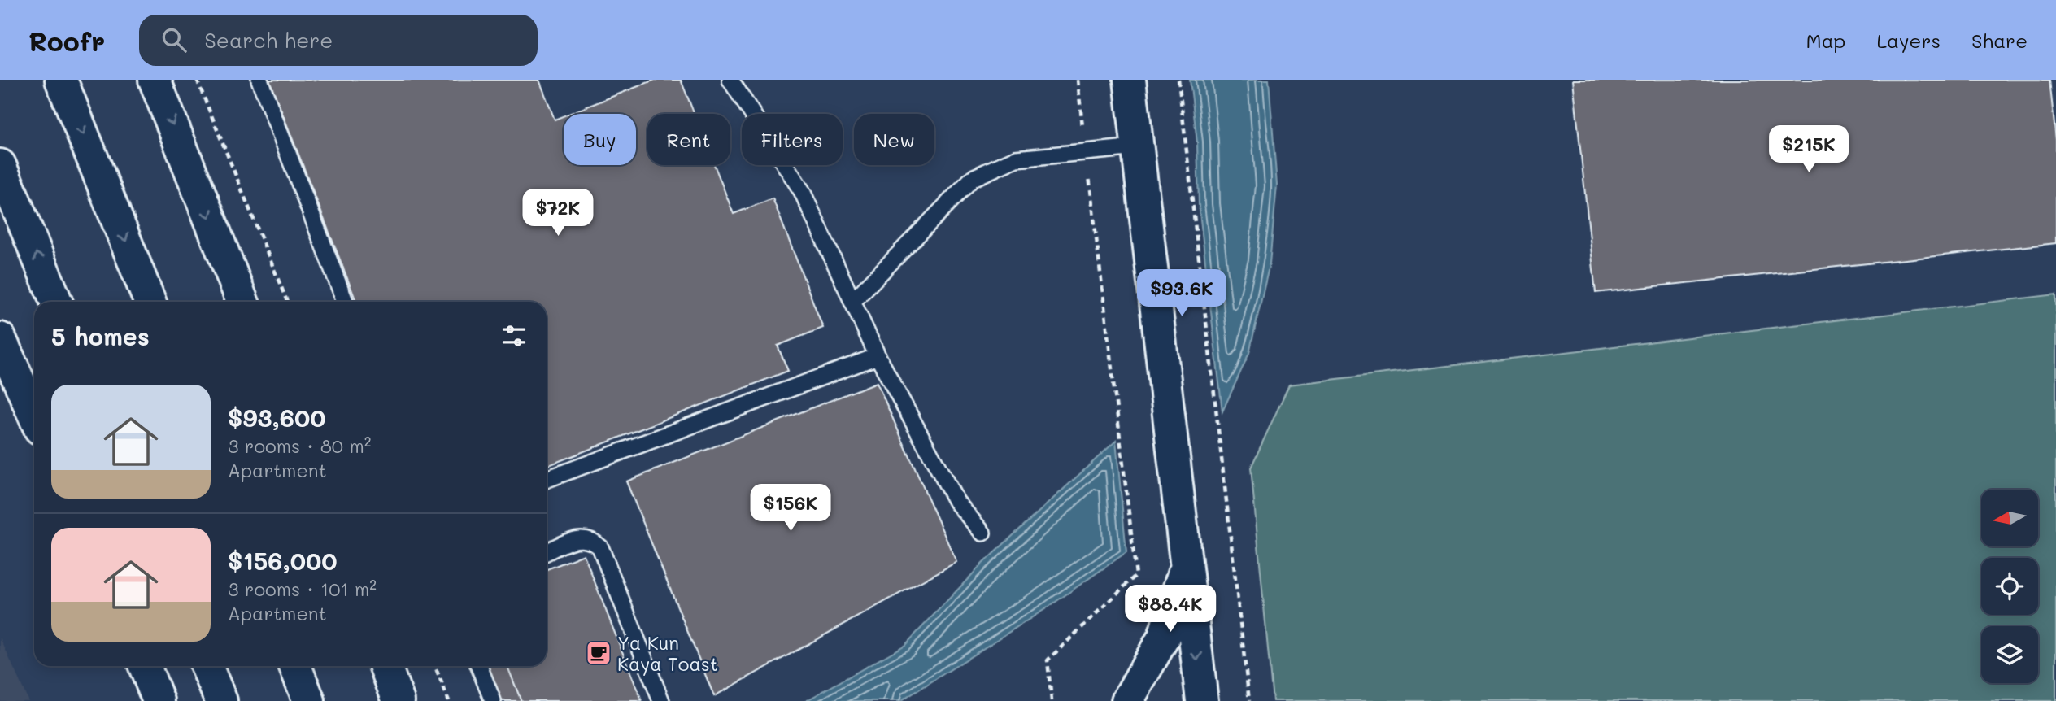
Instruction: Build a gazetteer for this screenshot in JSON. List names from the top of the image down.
{
  "places": {
    "cafe": ["Ya Kun Kaya Toast"]
  },
  "north": "left",
  "page": {
    "header": "Roofr",
    "search": "Search here",
    "nav": ["Map", "Layers", "Share"],
    "chip": [
      "Buy",
      "Rent",
      "Filters",
      "New"
    ],
    "price": [
      "$215K",
      "$72K",
      "$93.6K",
      "$156K",
      "$88.4K"
    ],
    "heading": "5 homes",
    "list": [
      {
        "name": "$93,600",
        "note": "3 rooms · 80 m² · Apartment"
      },
      {
        "name": "$156,000",
        "note": "3 rooms · 101 m² · Apartment"
      }
    ]
  }
}
